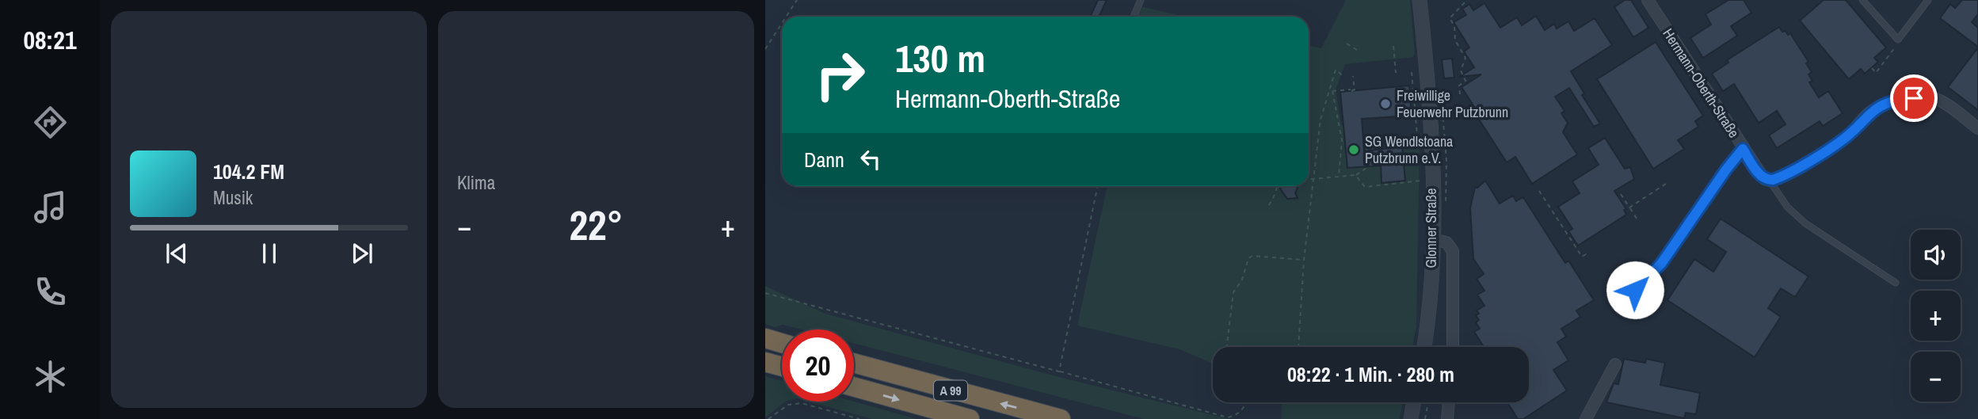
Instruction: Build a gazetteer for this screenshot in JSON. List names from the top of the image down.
{
  "streets": {
    "highway": ["A 99"],
    "street": ["Hermann-Oberth-Straße", "Glonner Straße"]
  },
  "places": ["Freiwillige Feuerwehr Putzbrunn", "SG Wendlstoana Putzbrunn e.V."],
  "page": {
    "tabs": "08:21",
    "tile": "Klima",
    "turn": ["130 m", "Hermann-Oberth-Straße"],
    "then": "Dann",
    "song": ["104.2 FM", "Musik"],
    "heat": ["−", "22°", "+"],
    "map_buttons": ["+", "−"],
    "limit": "20",
    "trip": "08:22 · 1 Min. · 280 m"
  }
}
